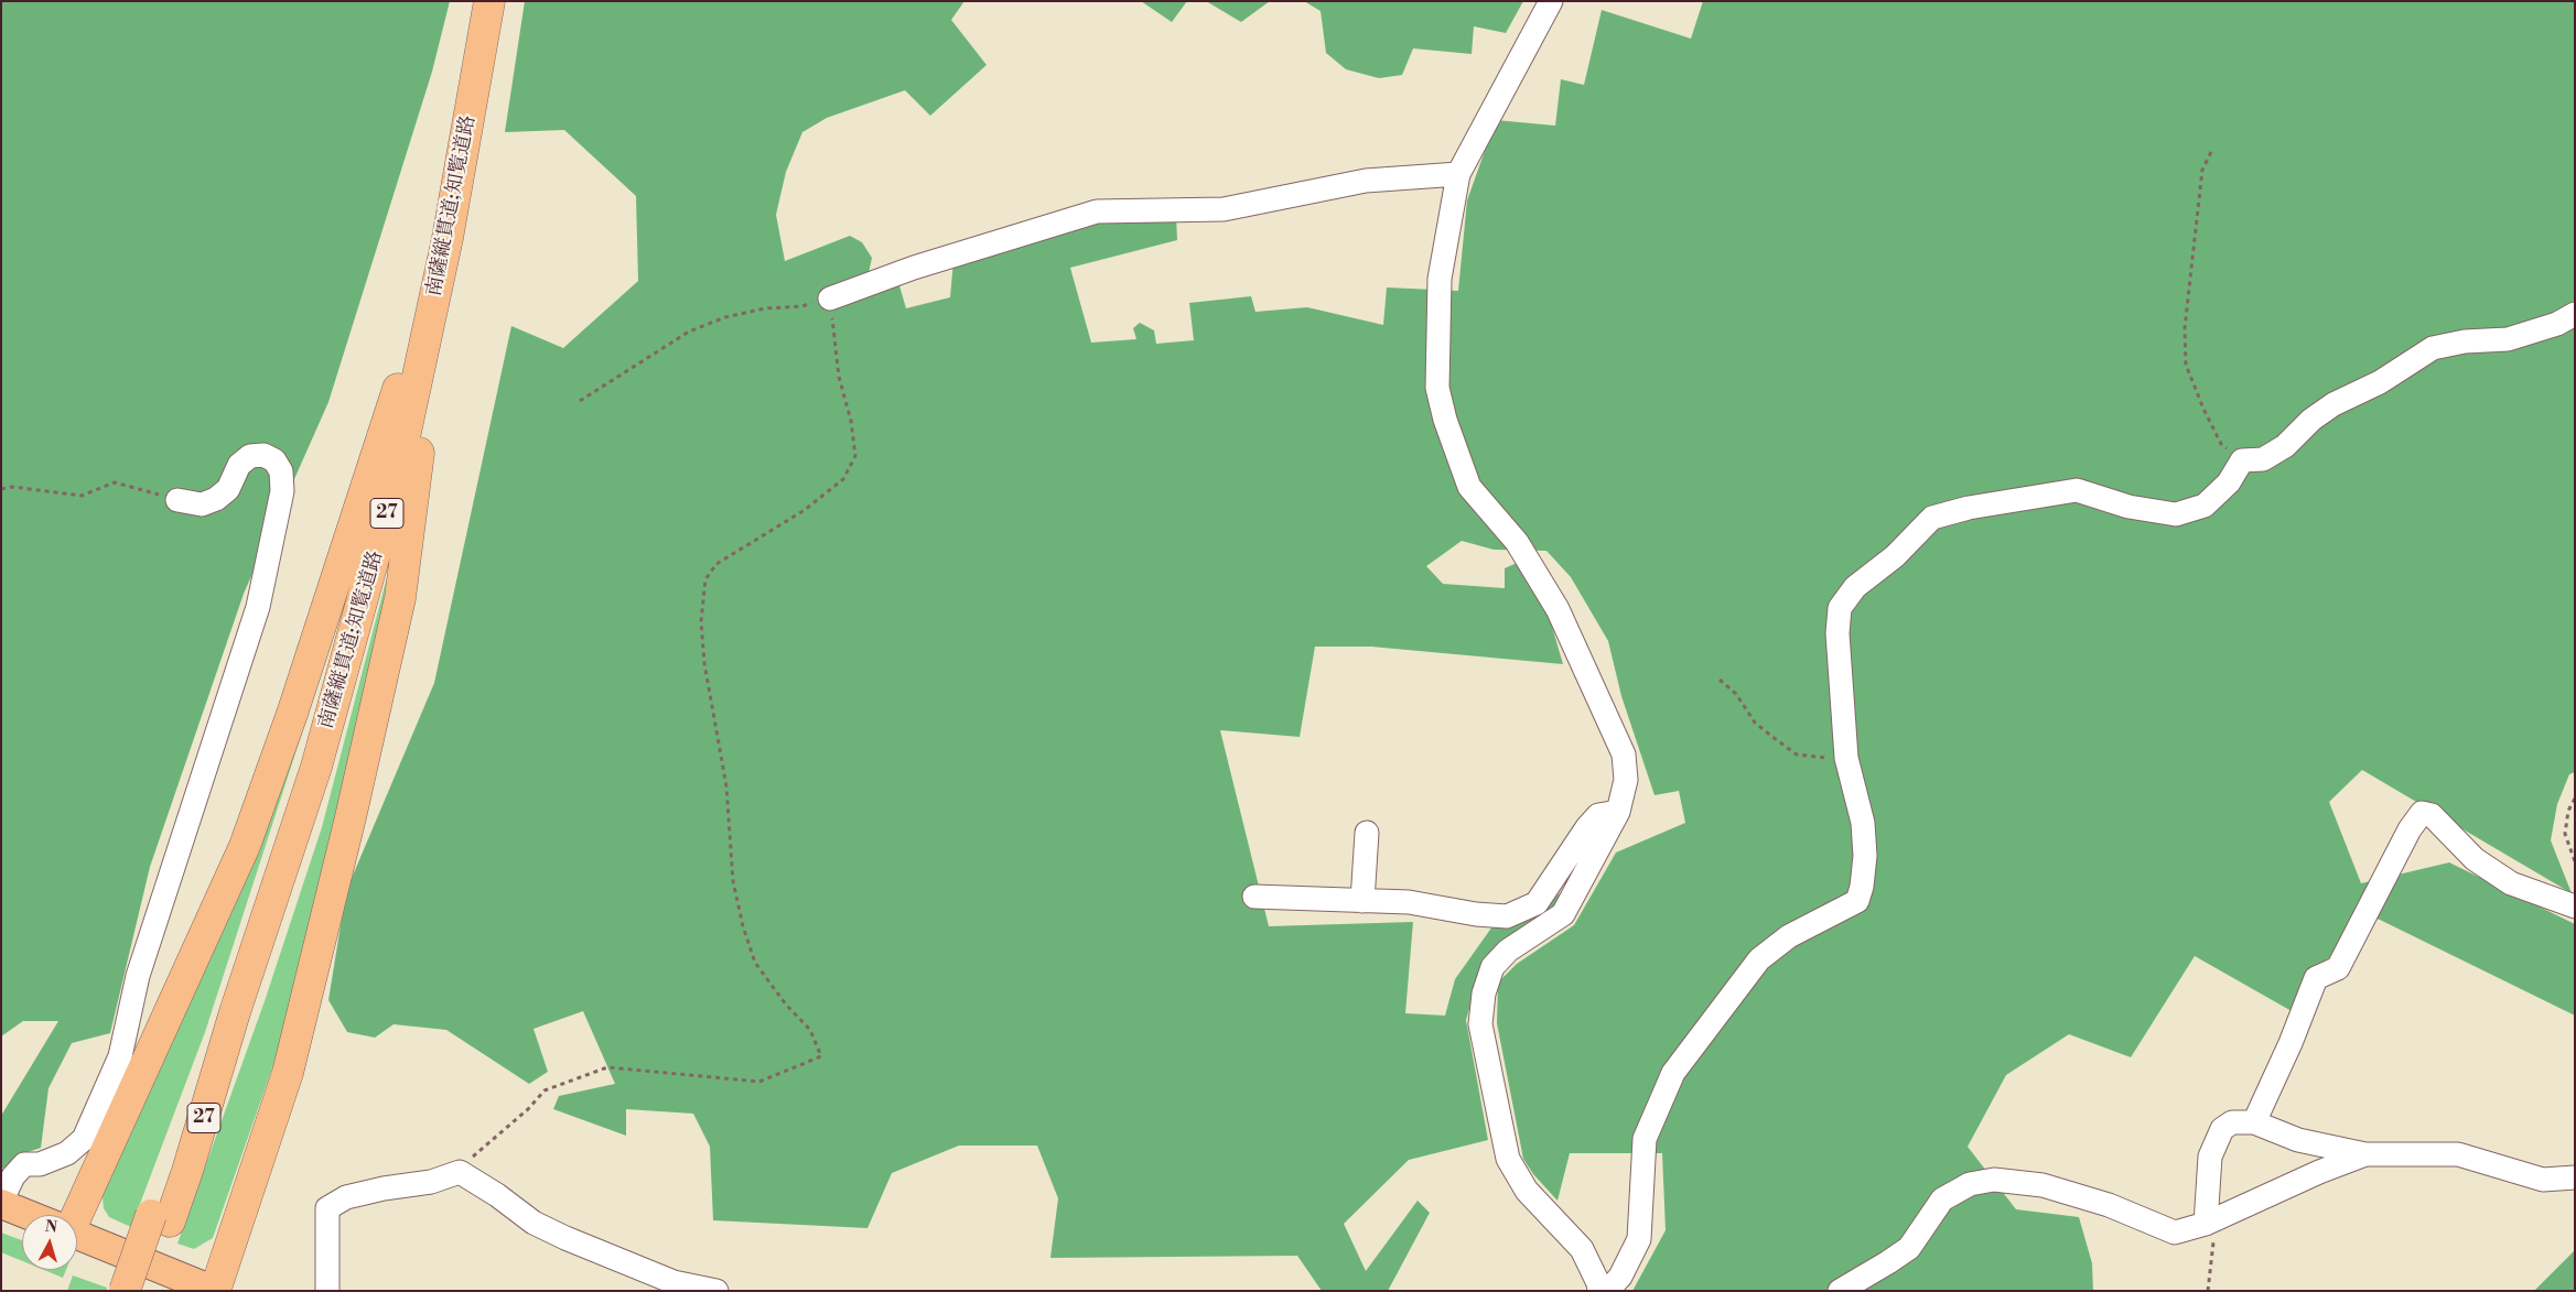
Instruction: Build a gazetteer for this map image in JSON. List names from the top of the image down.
{
  "streets": {
    "highway": ["南薩縦貫道;知覧道路", "27"]
  },
  "north": "top"
}
